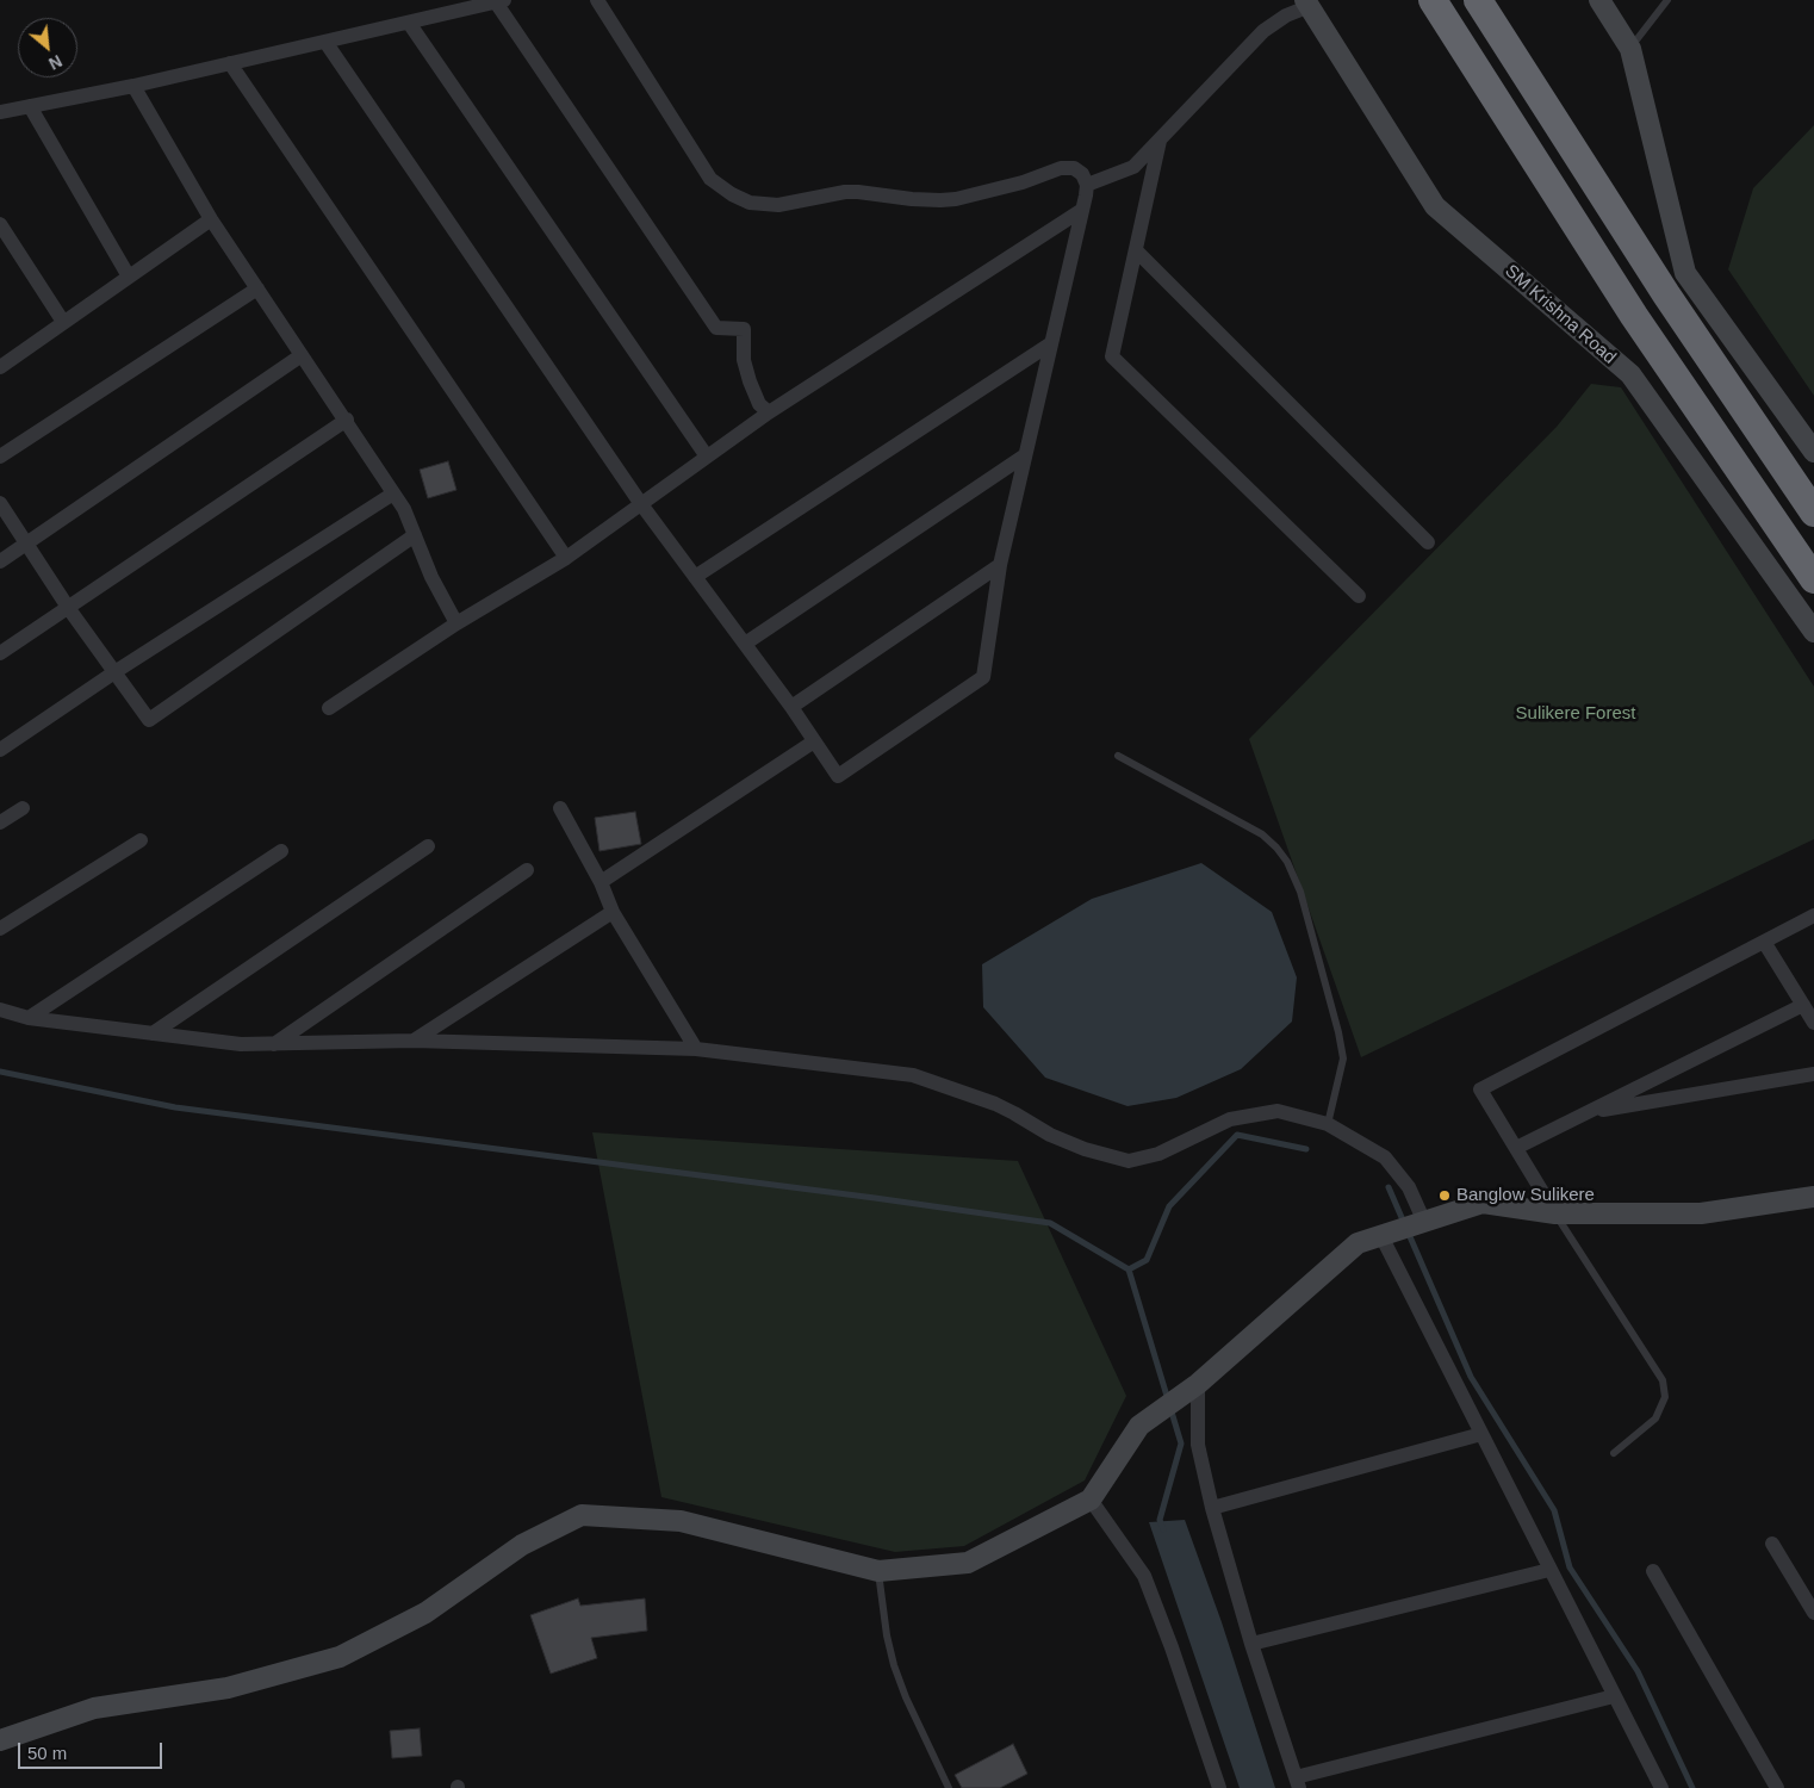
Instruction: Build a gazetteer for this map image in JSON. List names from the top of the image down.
{
  "streets": {
    "main road": ["SM Krishna Road"]
  },
  "parks": ["Sulikere Forest"],
  "places": ["Banglow Sulikere"],
  "scale_bar": "50 m",
  "north": "bottom right"
}
